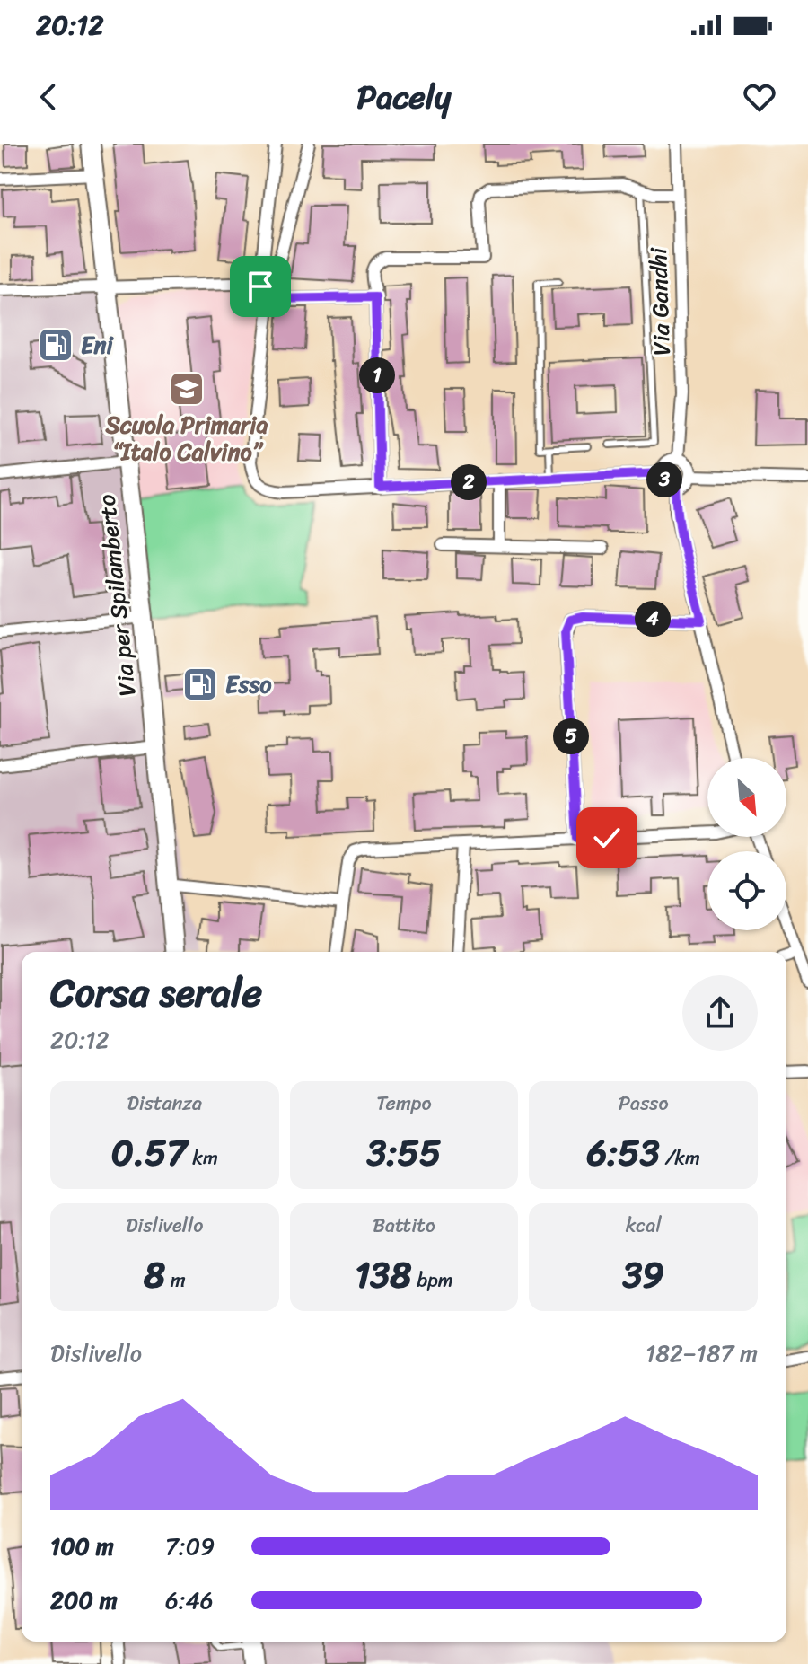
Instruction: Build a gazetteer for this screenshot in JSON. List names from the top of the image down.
{
  "streets": {
    "main road": ["Via per Spilamberto"],
    "street": ["Via Gandhi"]
  },
  "places": {
    "fuel station": ["Eni", "Esso"],
    "school or university": ["Scuola Primaria “Italo Calvino”"]
  },
  "north": "bottom right",
  "page": {
    "status": "20:12",
    "header": "Pacely",
    "pins": [
      "1",
      "3",
      "2",
      "4",
      "5"
    ],
    "heading": ["Corsa serale", "20:12"],
    "stats": [
      ["Distanza", "0.57 km"],
      ["Tempo", "3:55"],
      ["Passo", "6:53 /km"],
      ["Dislivello", "8 m"],
      ["Battito", "138 bpm"],
      ["kcal", "39"]
    ],
    "chart": ["Dislivello", "182–187 m"],
    "list": [
      {
        "name": "100 m",
        "note": "7:09"
      },
      {
        "name": "200 m",
        "note": "6:46"
      }
    ]
  }
}
